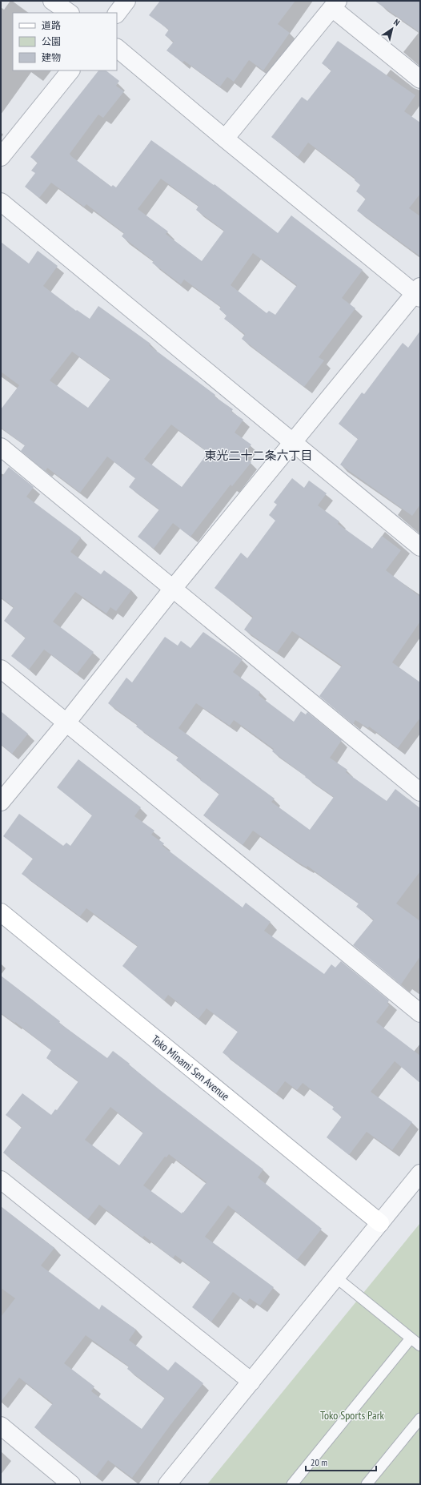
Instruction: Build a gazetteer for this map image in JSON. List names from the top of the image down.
{
  "streets": {
    "street": ["Toko Minami Sen Avenue"]
  },
  "districts": ["東光二十二条六丁目"],
  "parks": ["Toko Sports Park"],
  "legend": ["道路", "公園", "建物"],
  "scale_bar": "20 m",
  "north": "top right"
}
